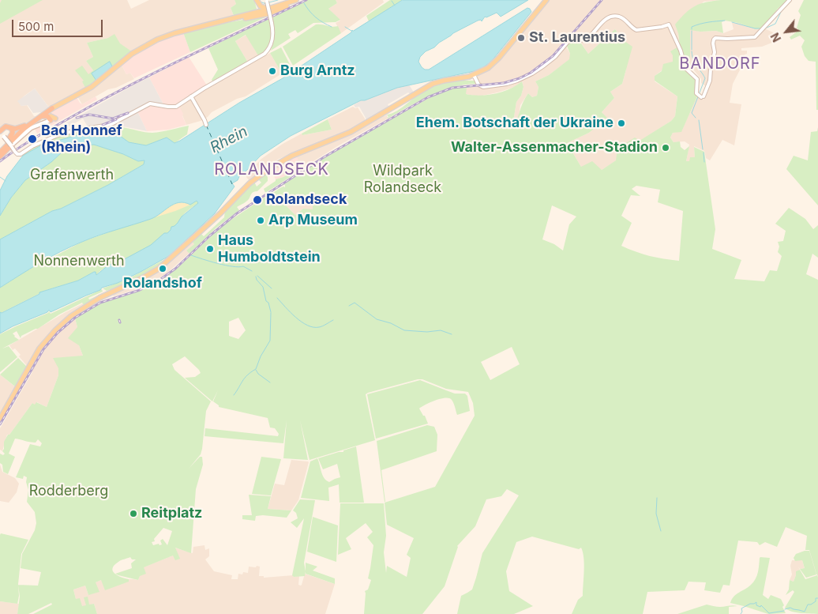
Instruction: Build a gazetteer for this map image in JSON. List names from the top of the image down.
{
  "districts": ["BANDORF", "ROLANDSECK"],
  "water": ["Rhein"],
  "parks": [
    "Wildpark Rolandseck",
    "Grafenwerth",
    "Nonnenwerth",
    "Rodderberg"
  ],
  "places": [
    "St. Laurentius",
    "Burg Arntz",
    "Ehem. Botschaft der Ukraine",
    "Bad Honnef (Rhein)",
    "Walter-Assenmacher-Stadion",
    "Rolandseck",
    "Arp Museum",
    "Haus Humboldtstein",
    "Rolandshof",
    "Reitplatz"
  ],
  "scale_bar": "500 m",
  "north": "bottom left"
}
